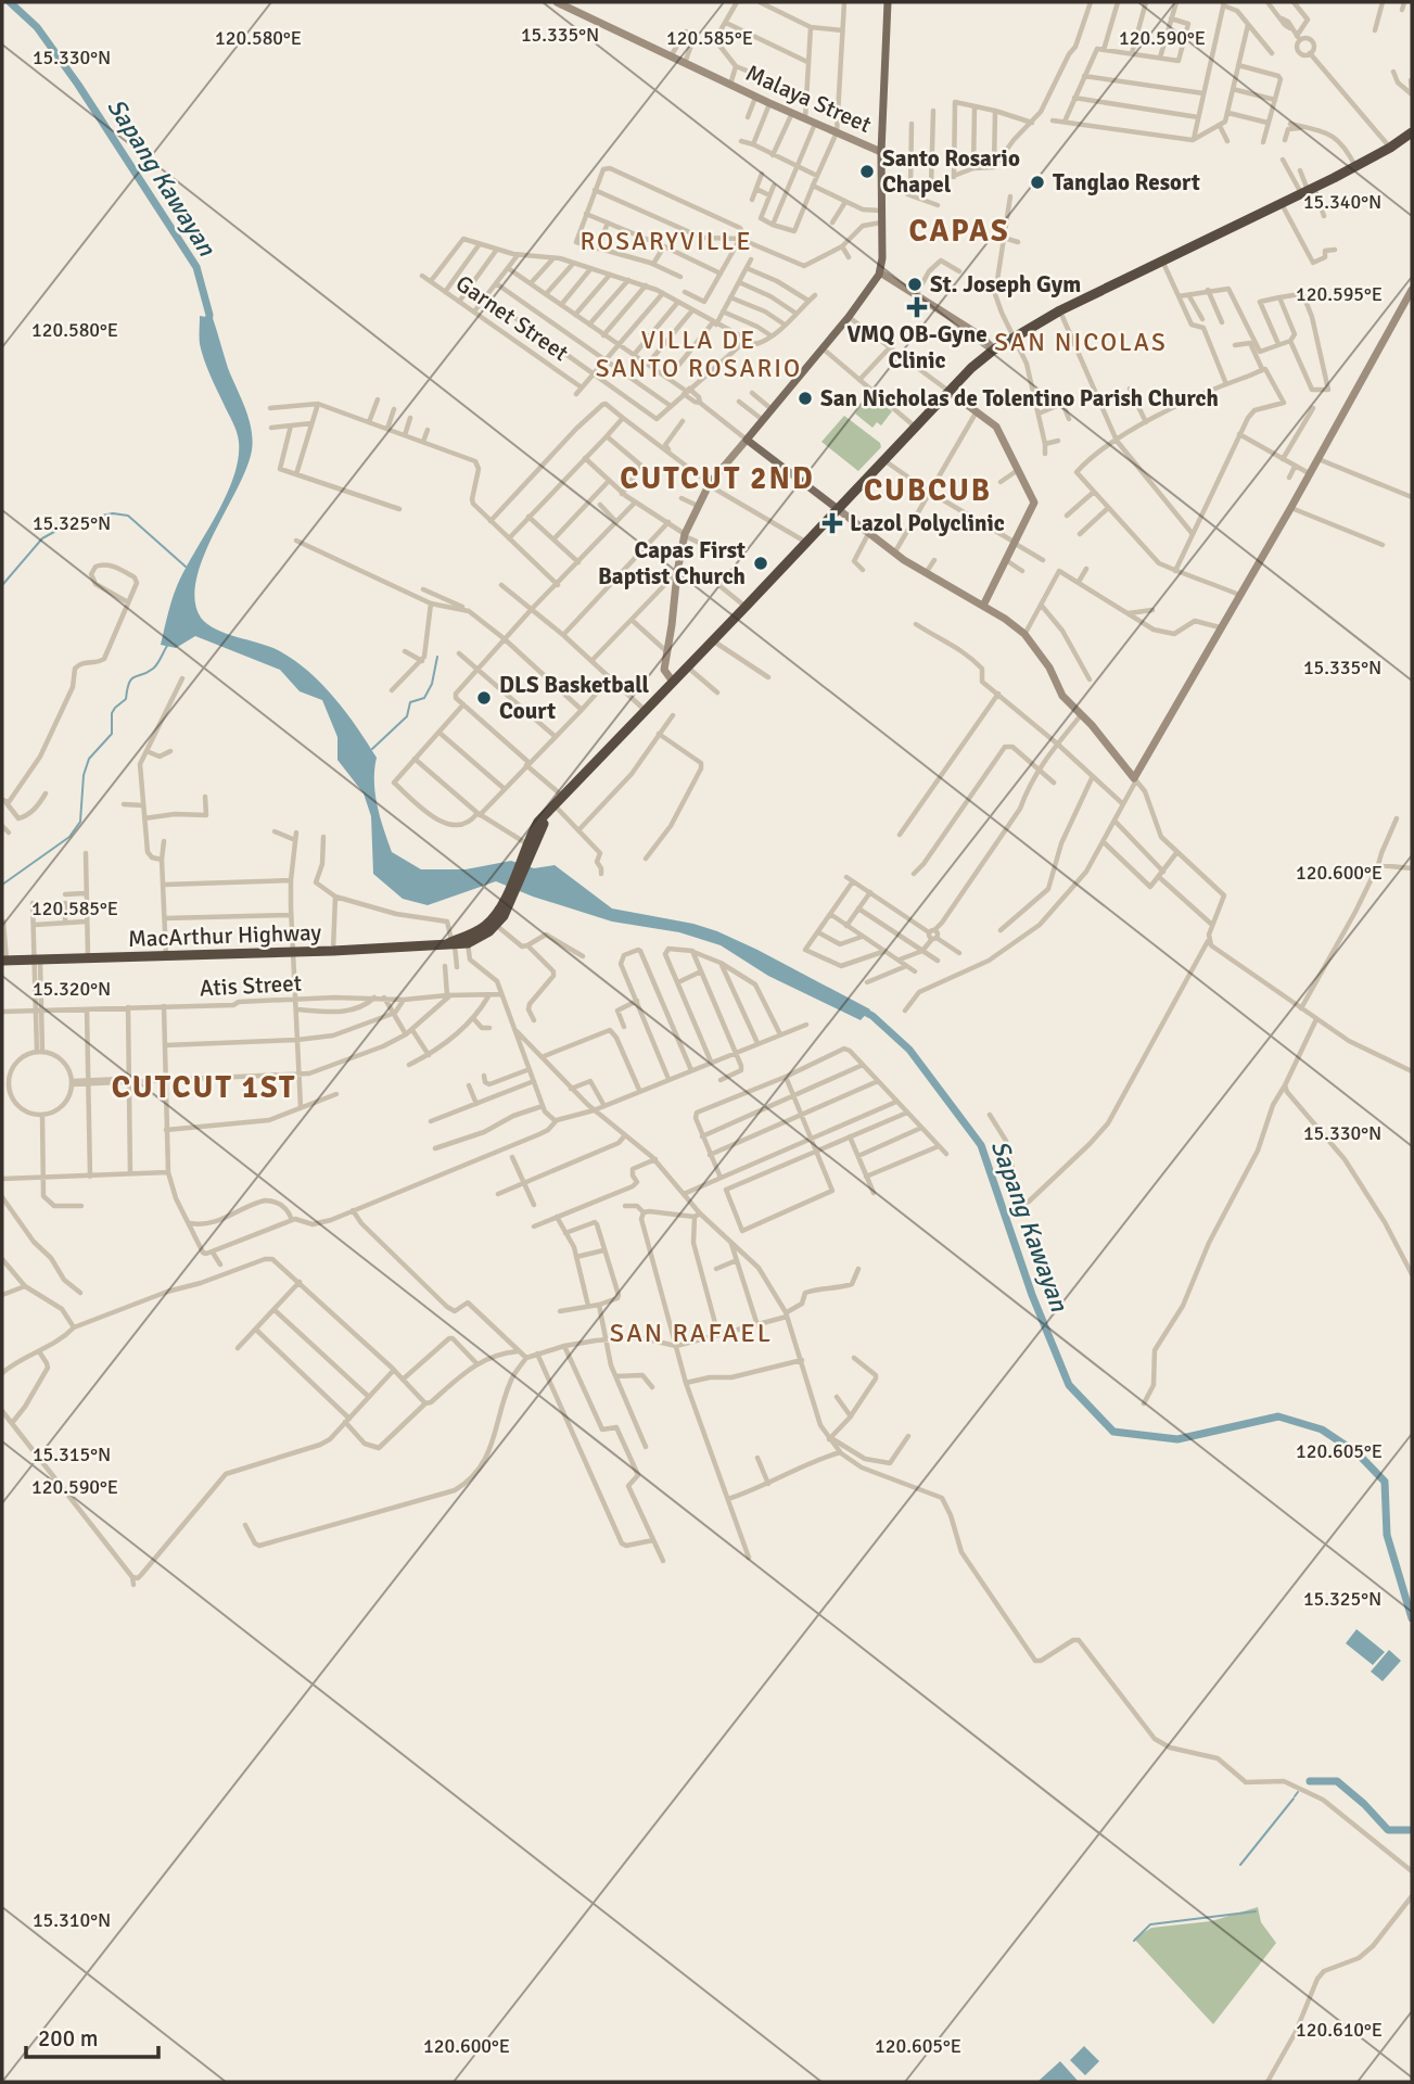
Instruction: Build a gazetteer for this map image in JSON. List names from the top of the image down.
{
  "streets": {
    "highway": ["MacArthur Highway"],
    "street": ["Malaya Street", "Garnet Street", "Atis Street"]
  },
  "districts": [
    "CAPAS",
    "ROSARYVILLE",
    "VILLA DE SANTO ROSARIO",
    "SAN NICOLAS",
    "CUTCUT 2ND",
    "CUBCUB",
    "CUTCUT 1ST",
    "SAN RAFAEL"
  ],
  "water": ["Sapang Kawayan"],
  "places": {
    "other": [
      "Santo Rosario Chapel",
      "Tanglao Resort",
      "St. Joseph Gym",
      "San Nicholas de Tolentino Parish Church",
      "Capas First Baptist Church",
      "DLS Basketball Court"
    ],
    "health": ["VMQ OB-Gyne Clinic", "Lazol Polyclinic"]
  },
  "scale_bar": "200 m",
  "coordinates": [
    "15.335°N",
    "120.580°E",
    "120.585°E",
    "120.590°E",
    "15.330°N",
    "15.340°N",
    "120.595°E",
    "15.325°N",
    "120.600°E",
    "15.320°N",
    "120.605°E",
    "15.315°N",
    "15.310°N",
    "120.610°E"
  ]
}
